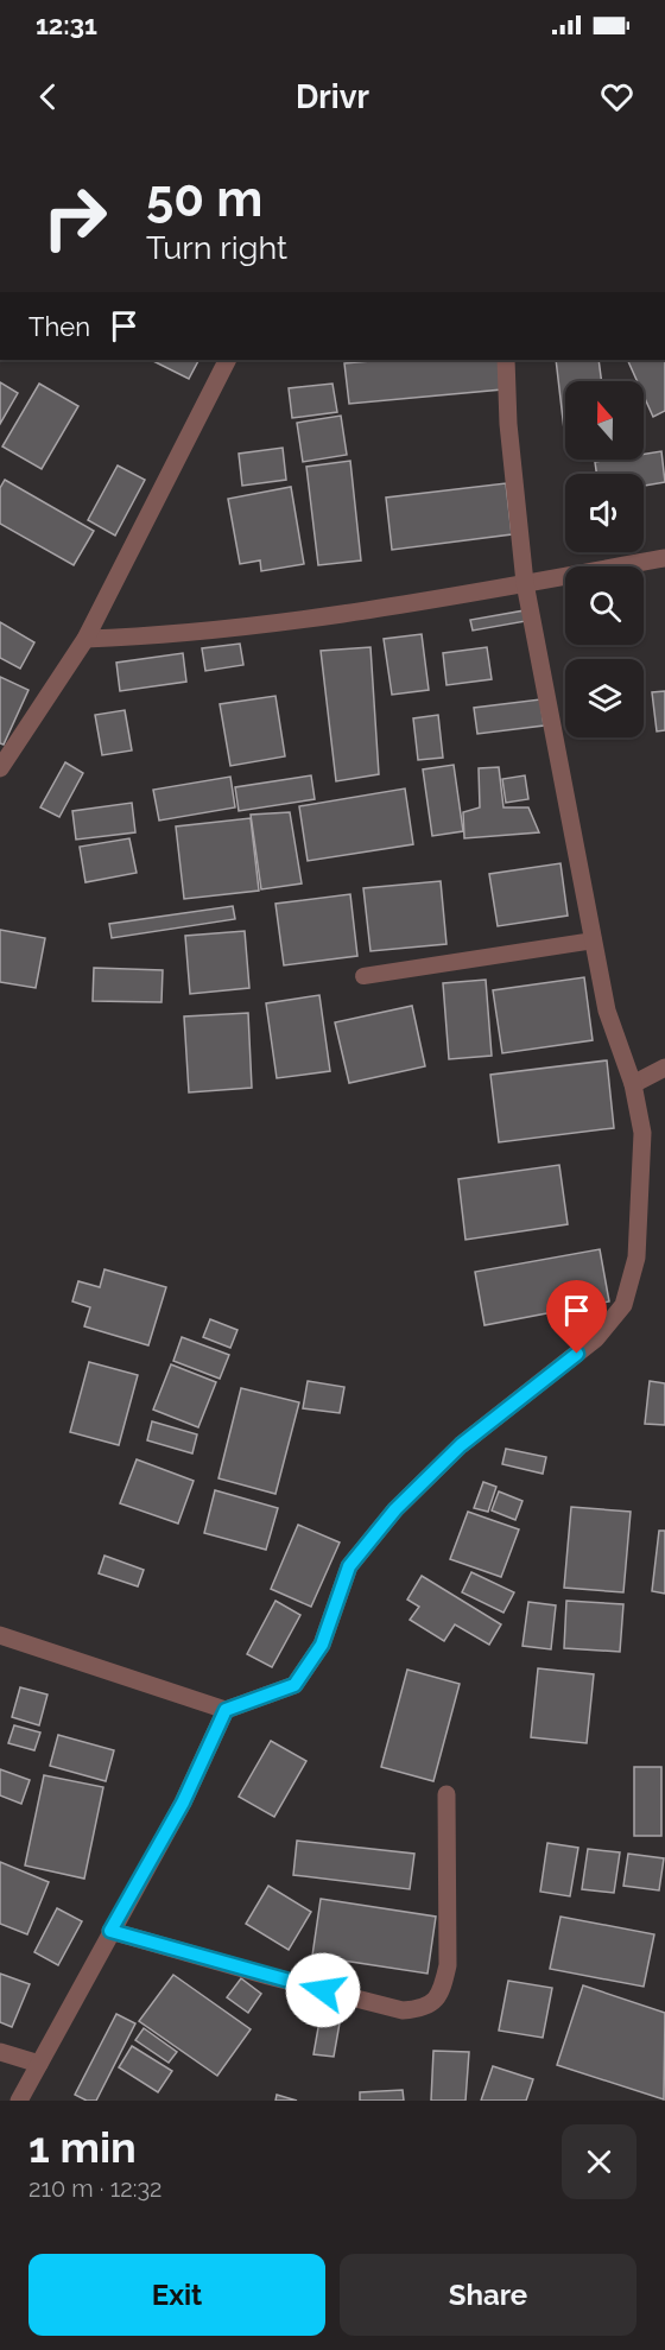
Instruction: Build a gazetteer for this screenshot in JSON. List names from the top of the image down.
{
  "north": "top",
  "page": {
    "status": "12:31",
    "header": "Drivr",
    "turn": ["50 m", "Turn right"],
    "then": "Then",
    "heading": ["1 min", "210 m · 12:32"],
    "buttons": ["Exit", "Share"]
  }
}
